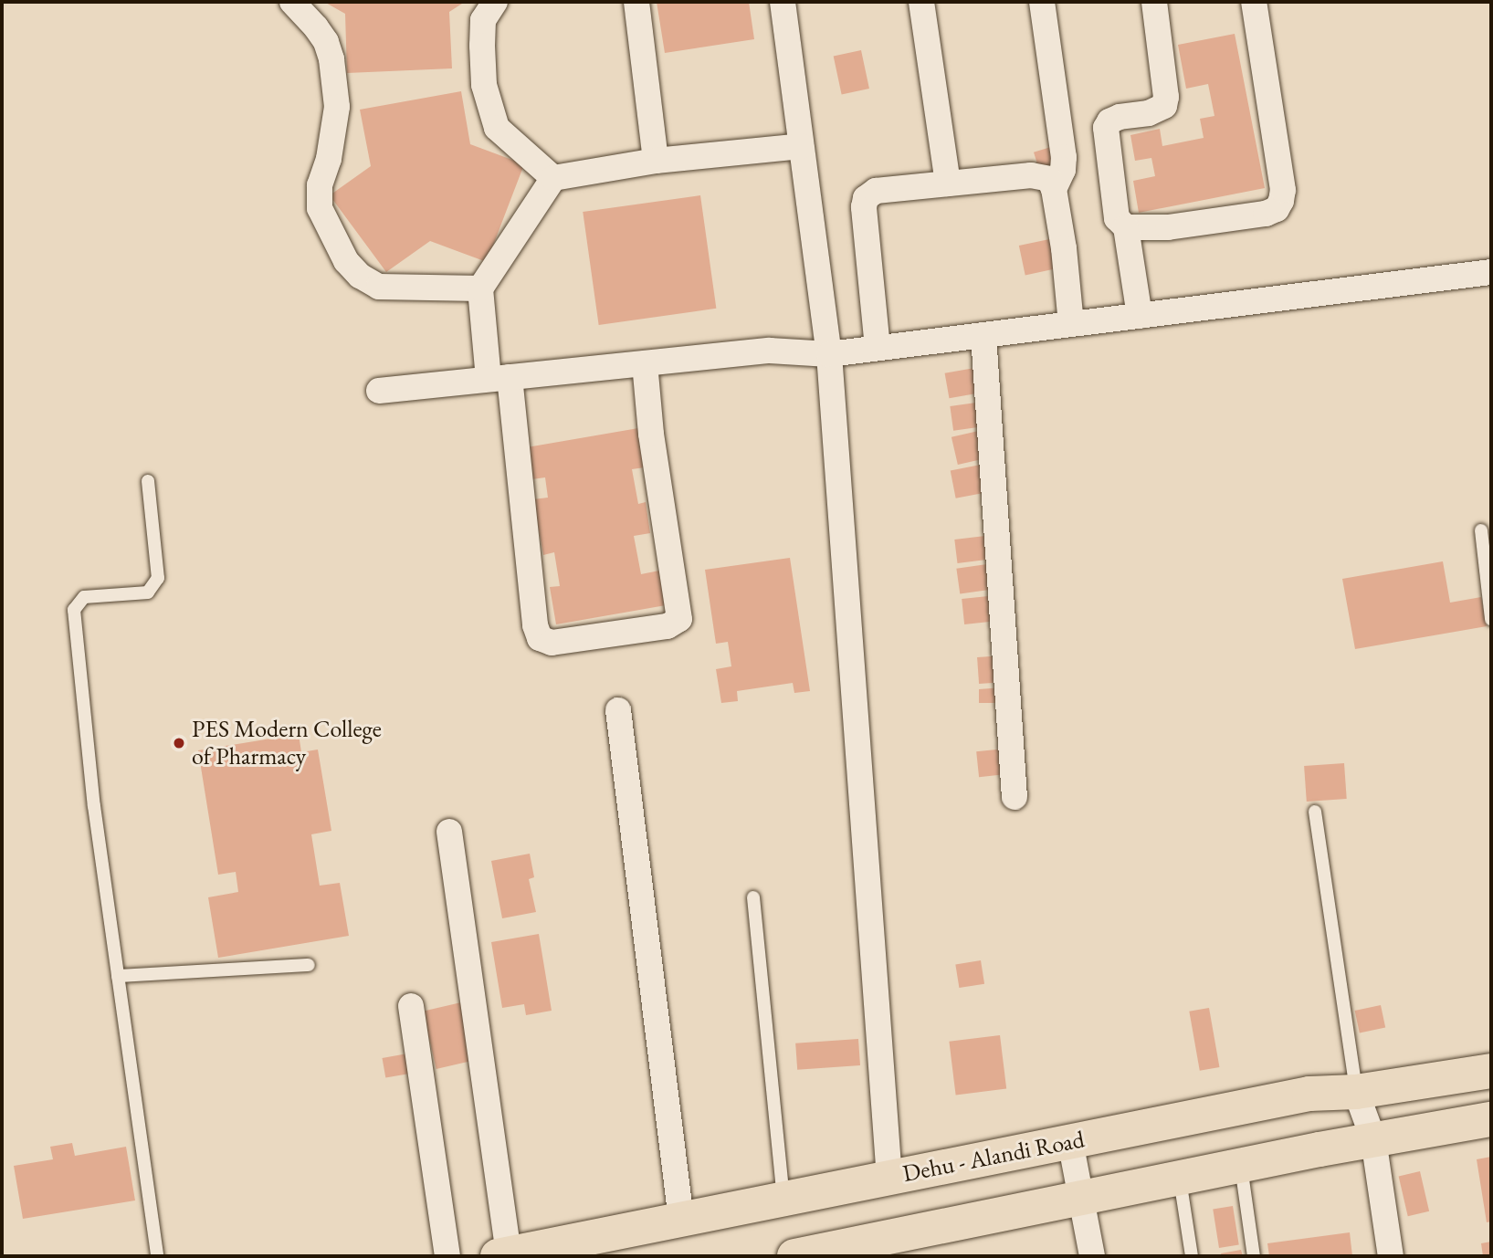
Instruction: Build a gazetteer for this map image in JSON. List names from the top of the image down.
{
  "streets": {
    "main road": ["Dehu - Alandi Road"]
  },
  "places": ["PES Modern College of Pharmacy"]
}
